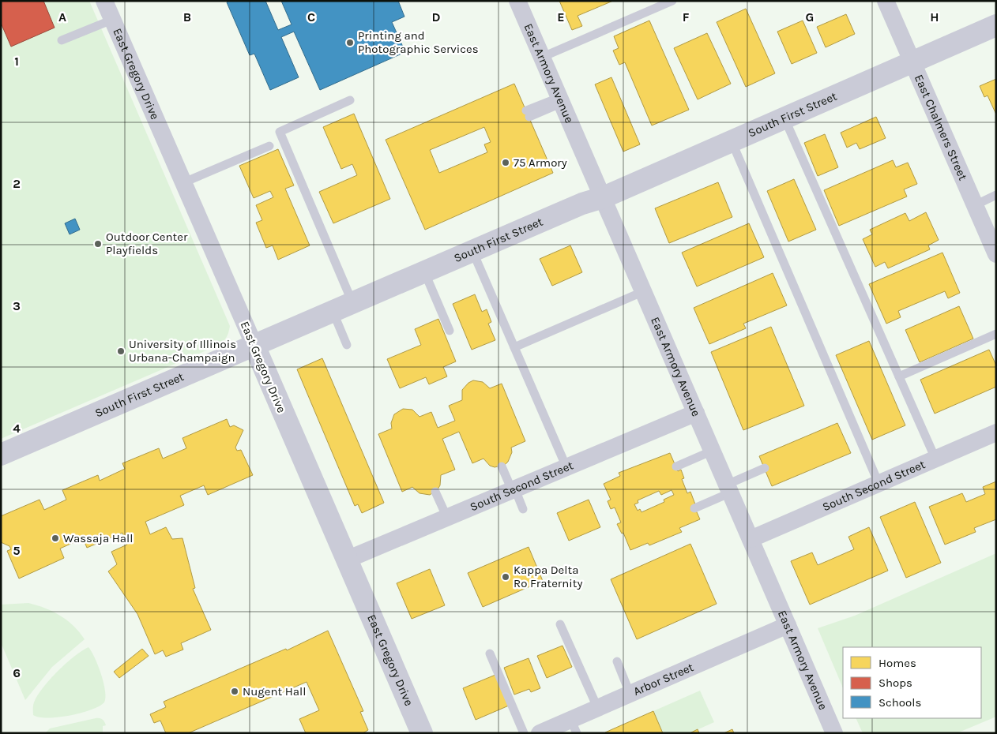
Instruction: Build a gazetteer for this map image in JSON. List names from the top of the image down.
{
  "streets": {
    "street": [
      "East Gregory Drive",
      "East Armory Avenue",
      "South First Street",
      "East Chalmers Street",
      "South Second Street",
      "Arbor Street"
    ]
  },
  "crossings": [
    ["East Gregory Drive", "South First Street"],
    ["East Gregory Drive", "South Second Street"],
    ["East Armory Avenue", "South First Street"],
    ["East Armory Avenue", "South Second Street"],
    ["East Armory Avenue", "Arbor Street"],
    ["South First Street", "East Chalmers Street"]
  ],
  "places": [
    "Printing and Photographic Services",
    "75 Armory",
    "Outdoor Center Playfields",
    "University of Illinois Urbana-Champaign",
    "Wassaja Hall",
    "Kappa Delta Ro Fraternity",
    "Nugent Hall"
  ],
  "legend": ["Homes", "Shops", "Schools"],
  "grid": {
    "columns": [
      "A",
      "B",
      "C",
      "D",
      "E",
      "F",
      "G",
      "H"
    ],
    "rows": [
      "1",
      "2",
      "3",
      "4",
      "5",
      "6"
    ]
  }
}
